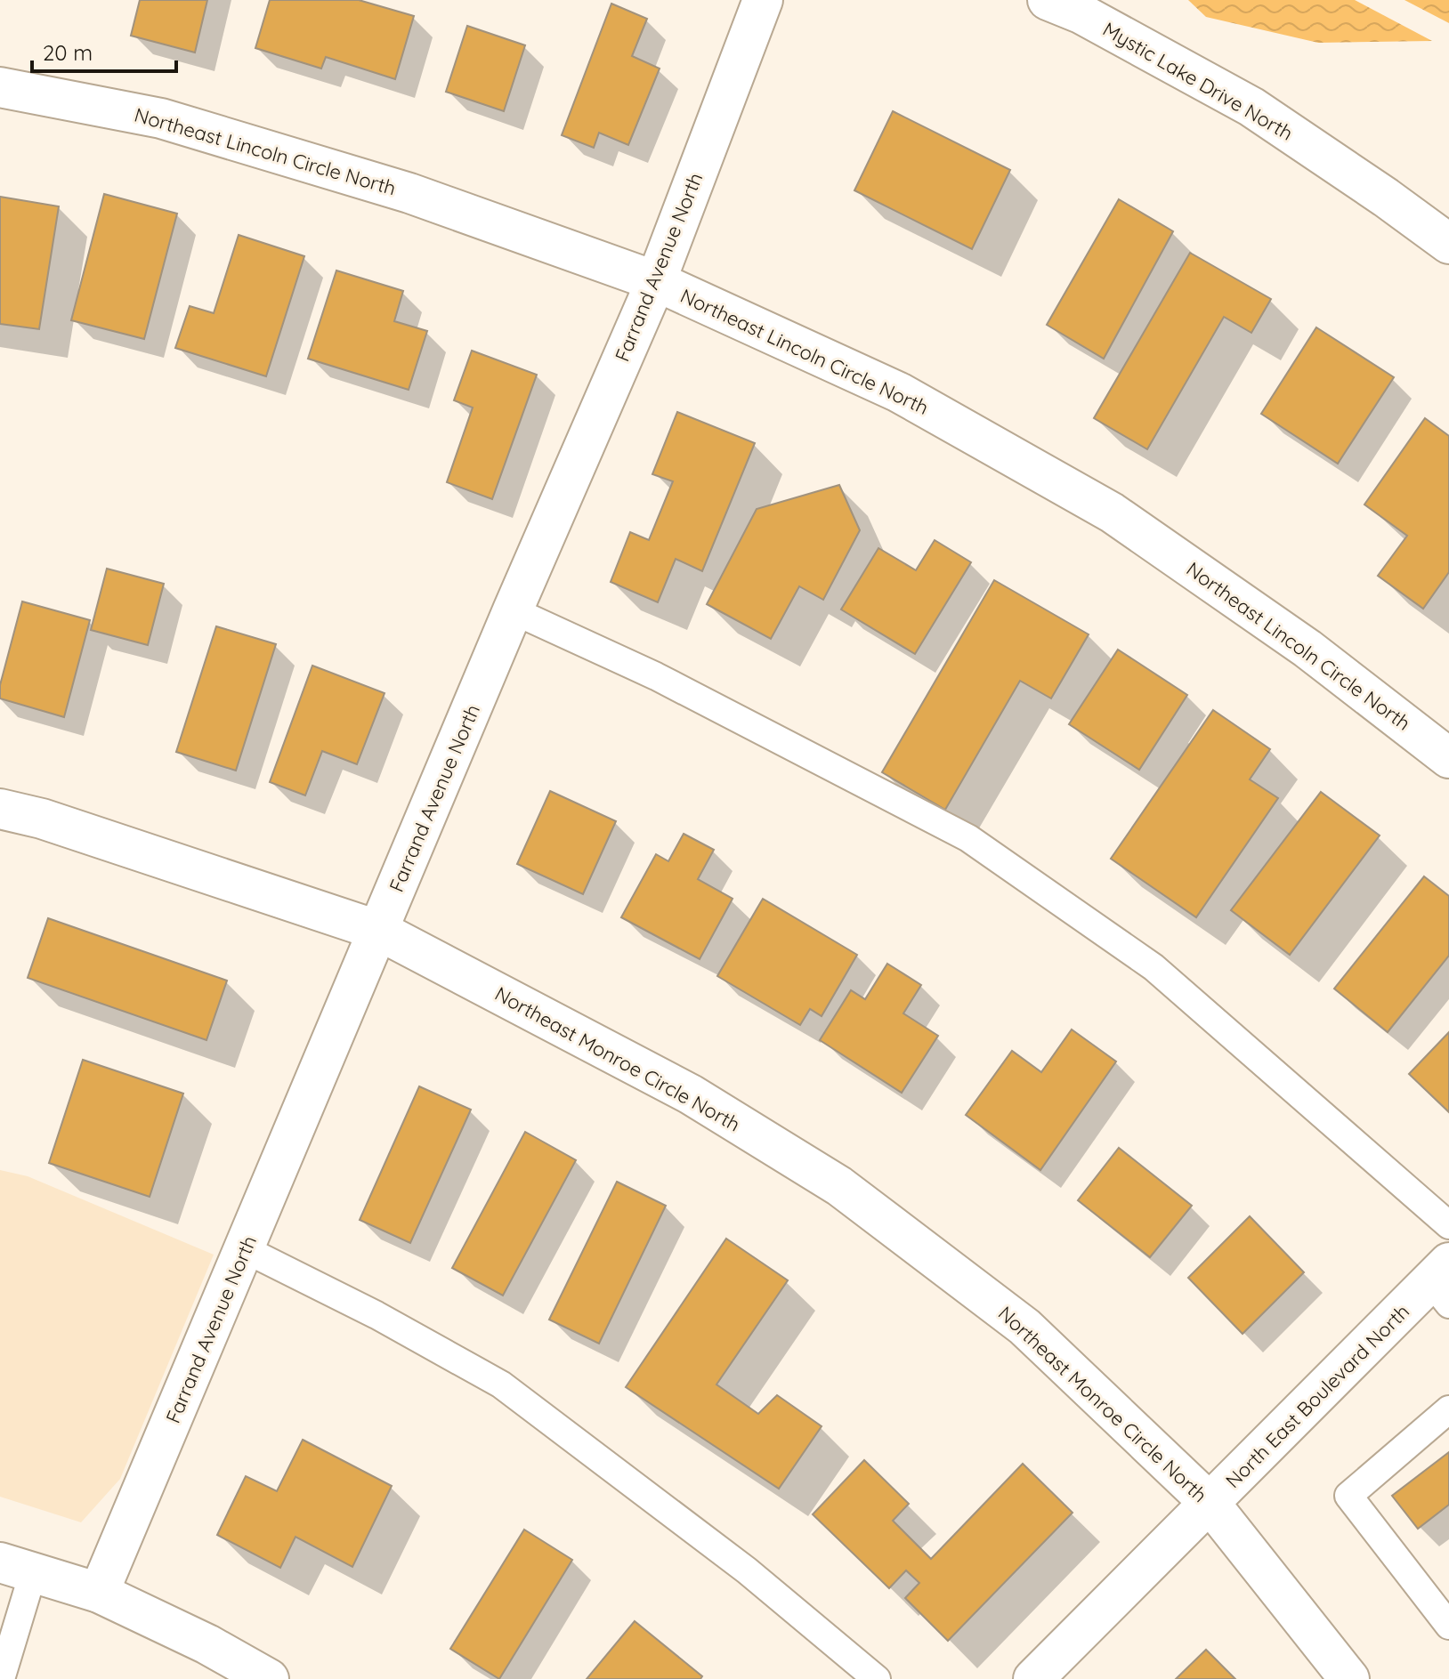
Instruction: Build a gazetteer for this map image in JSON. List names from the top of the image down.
{
  "streets": {
    "street": [
      "Mystic Lake Drive North",
      "Northeast Lincoln Circle North",
      "Farrand Avenue North",
      "Northeast Monroe Circle North",
      "North East Boulevard North"
    ]
  },
  "crossings": [
    ["Northeast Lincoln Circle North", "Farrand Avenue North"],
    ["Farrand Avenue North", "Northeast Monroe Circle North"],
    ["Northeast Monroe Circle North", "North East Boulevard North"]
  ],
  "scale_bar": "20 m"
}
